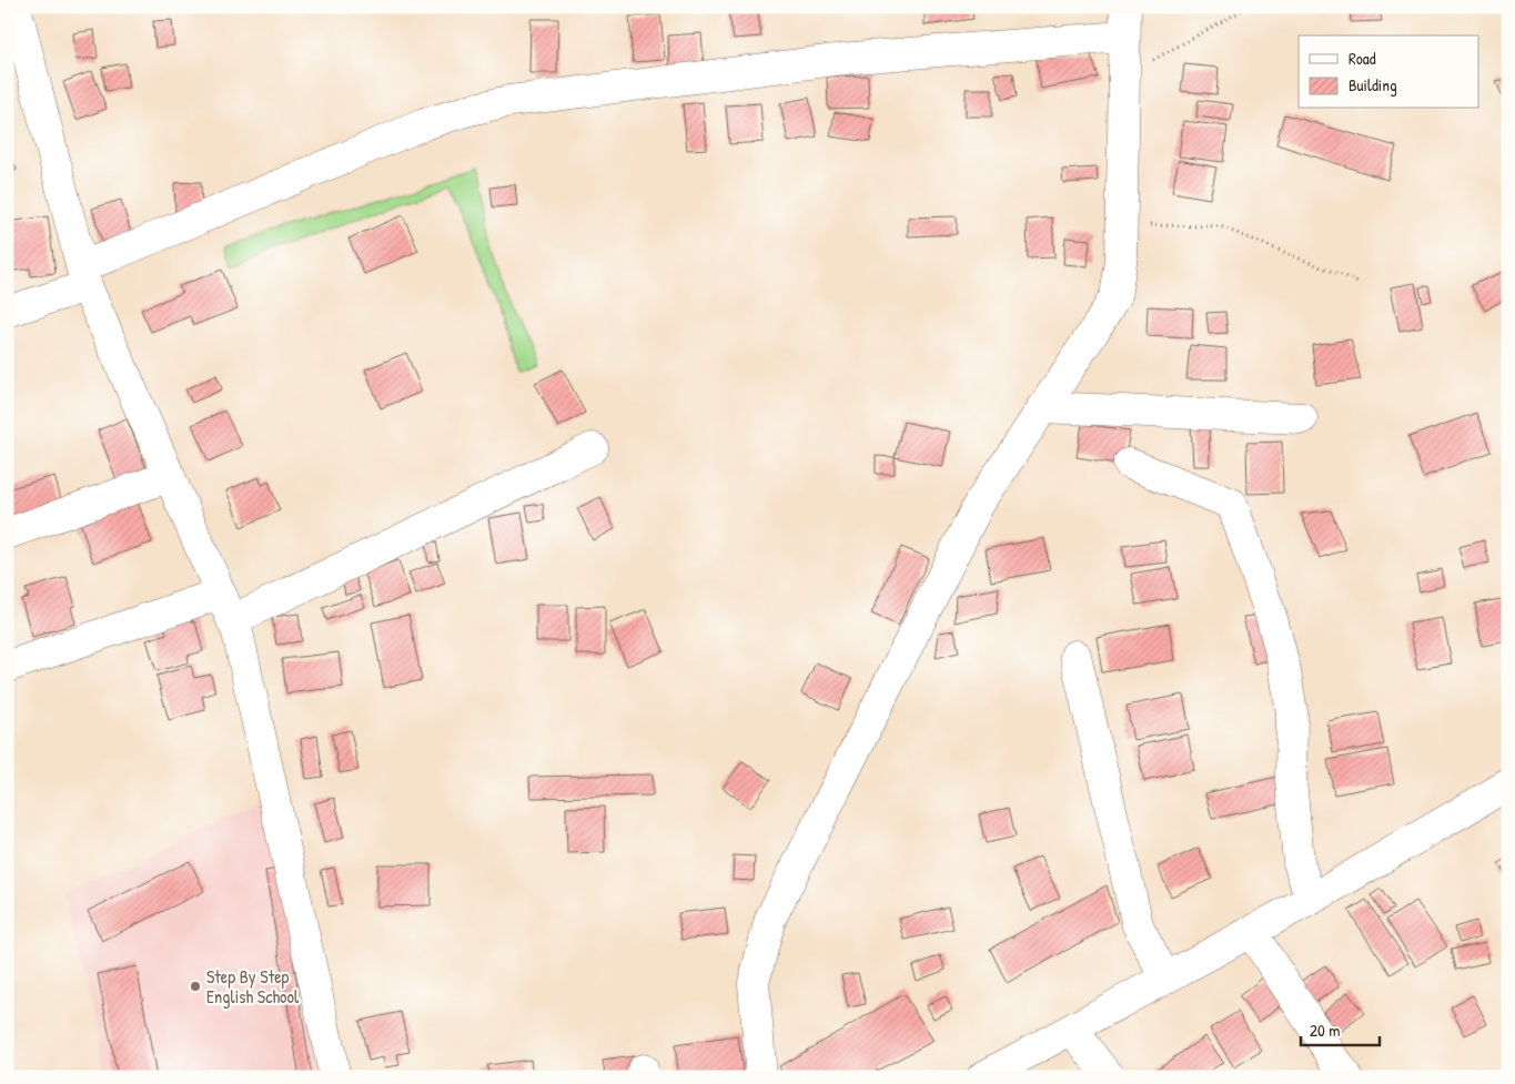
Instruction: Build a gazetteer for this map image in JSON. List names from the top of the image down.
{
  "places": ["Step By Step English School"],
  "legend": ["Road", "Building"],
  "scale_bar": "20 m"
}
